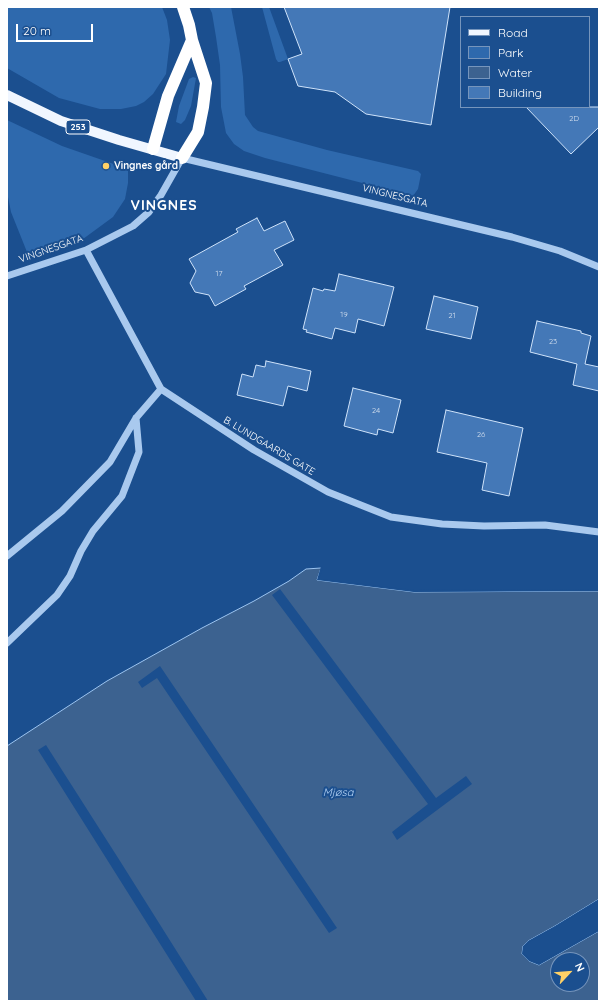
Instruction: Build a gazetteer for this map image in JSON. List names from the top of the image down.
{
  "streets": {
    "main road": ["253", "VINGNESGATA"],
    "street": ["B. LUNDGAARDS GATE"]
  },
  "districts": ["VINGNES"],
  "water": ["Mjøsa"],
  "places": ["Vingnes gård"],
  "house_numbers": [
    "2D",
    "17",
    "19",
    "21",
    "23",
    "24",
    "26"
  ],
  "legend": [
    "Road",
    "Park",
    "Water",
    "Building"
  ],
  "scale_bar": "20 m",
  "north": "top right"
}
